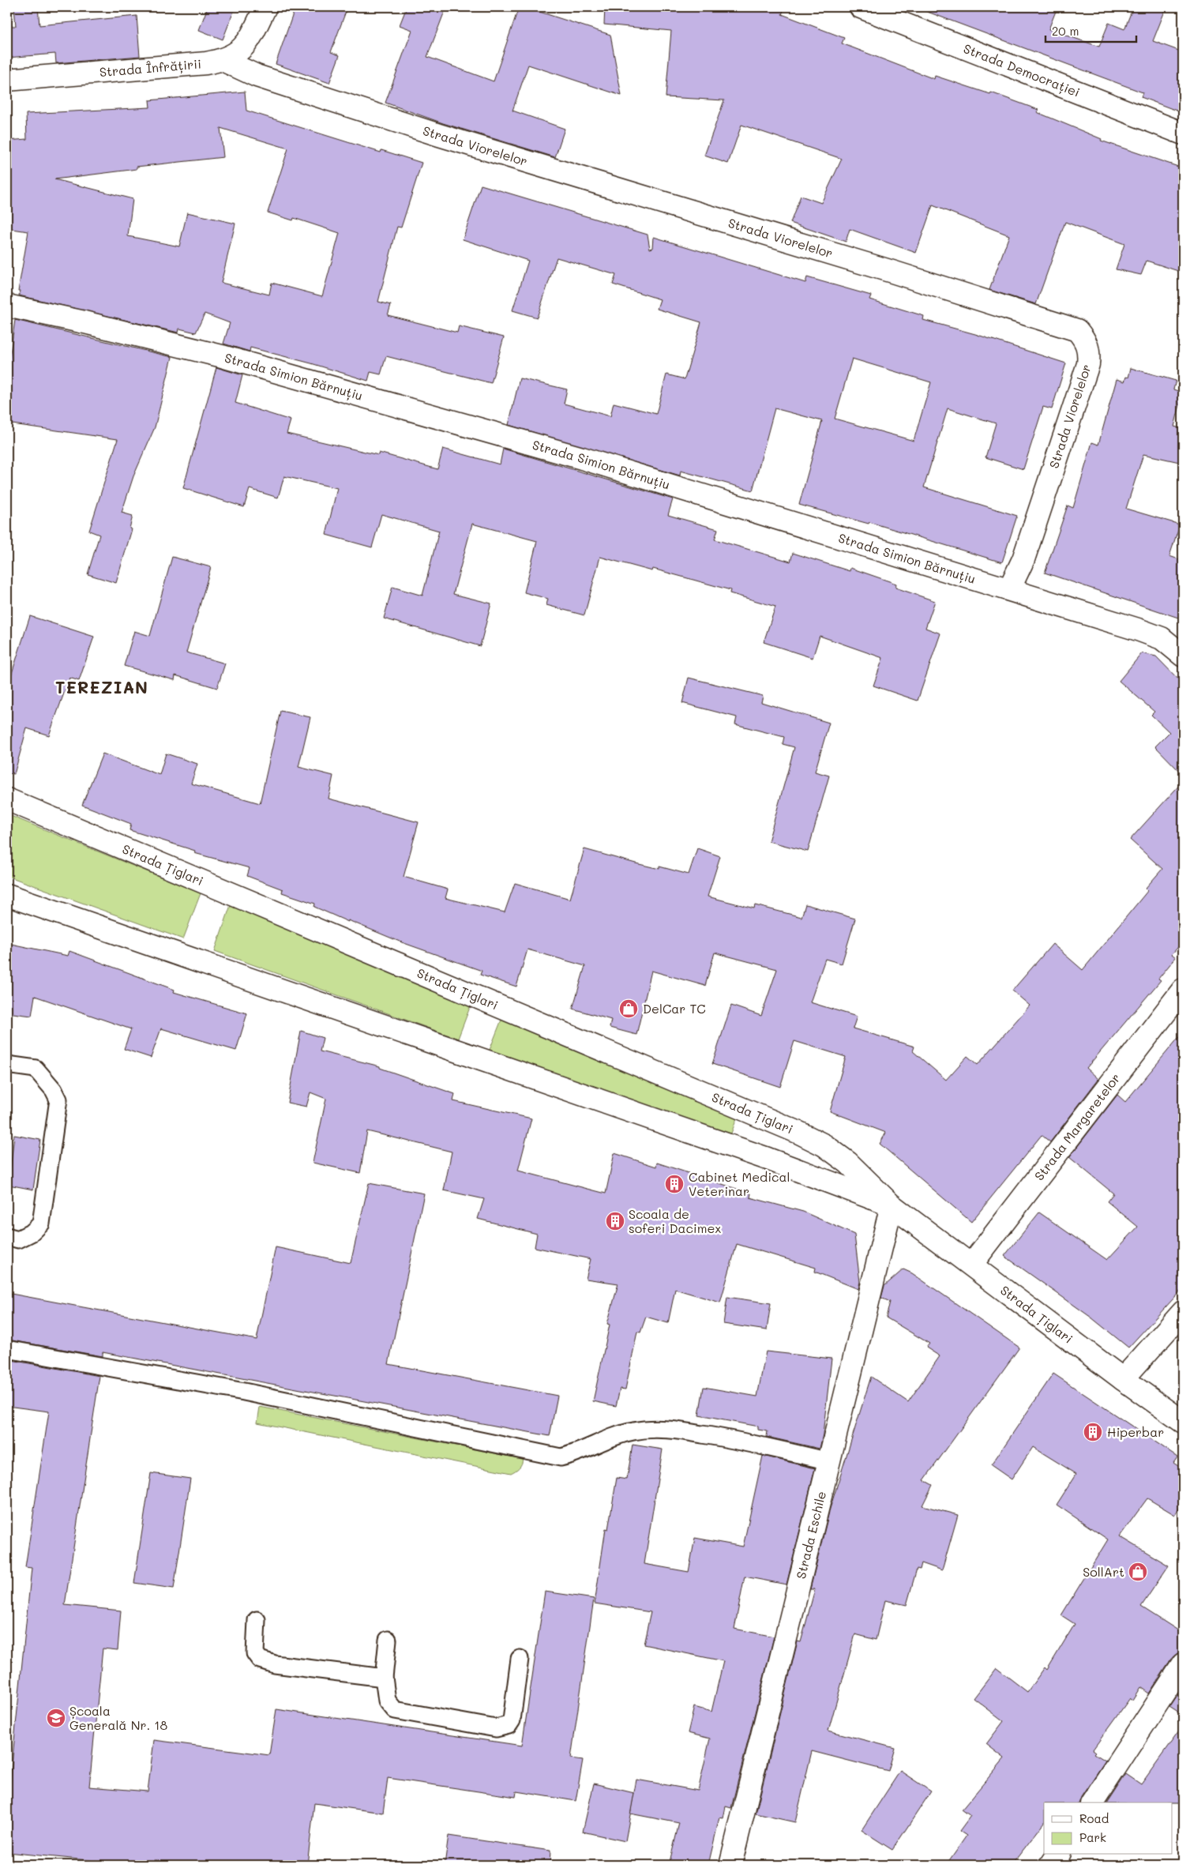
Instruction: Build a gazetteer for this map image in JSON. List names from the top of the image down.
{
  "streets": {
    "street": [
      "Strada Înfrățirii",
      "Strada Democrației",
      "Strada Viorelelor",
      "Strada Simion Bărnuțiu",
      "Strada Țiglari",
      "Strada Margaretelor",
      "Strada Eschile"
    ]
  },
  "crossings": [
    ["Strada Înfrățirii", "Strada Viorelelor"],
    ["Strada Viorelelor", "Strada Simion Bărnuțiu"],
    ["Strada Țiglari", "Strada Margaretelor"],
    ["Strada Țiglari", "Strada Eschile"]
  ],
  "districts": ["TEREZIAN"],
  "places": {
    "shop": ["DelCar TC", "SollArt"],
    "building": ["Cabinet Medical Veterinar", "Scoala de soferi Dacimex", "Hiperbar"],
    "school or university": ["Școala Generală Nr. 18"]
  },
  "legend": ["Road", "Park"],
  "scale_bar": "20 m"
}
